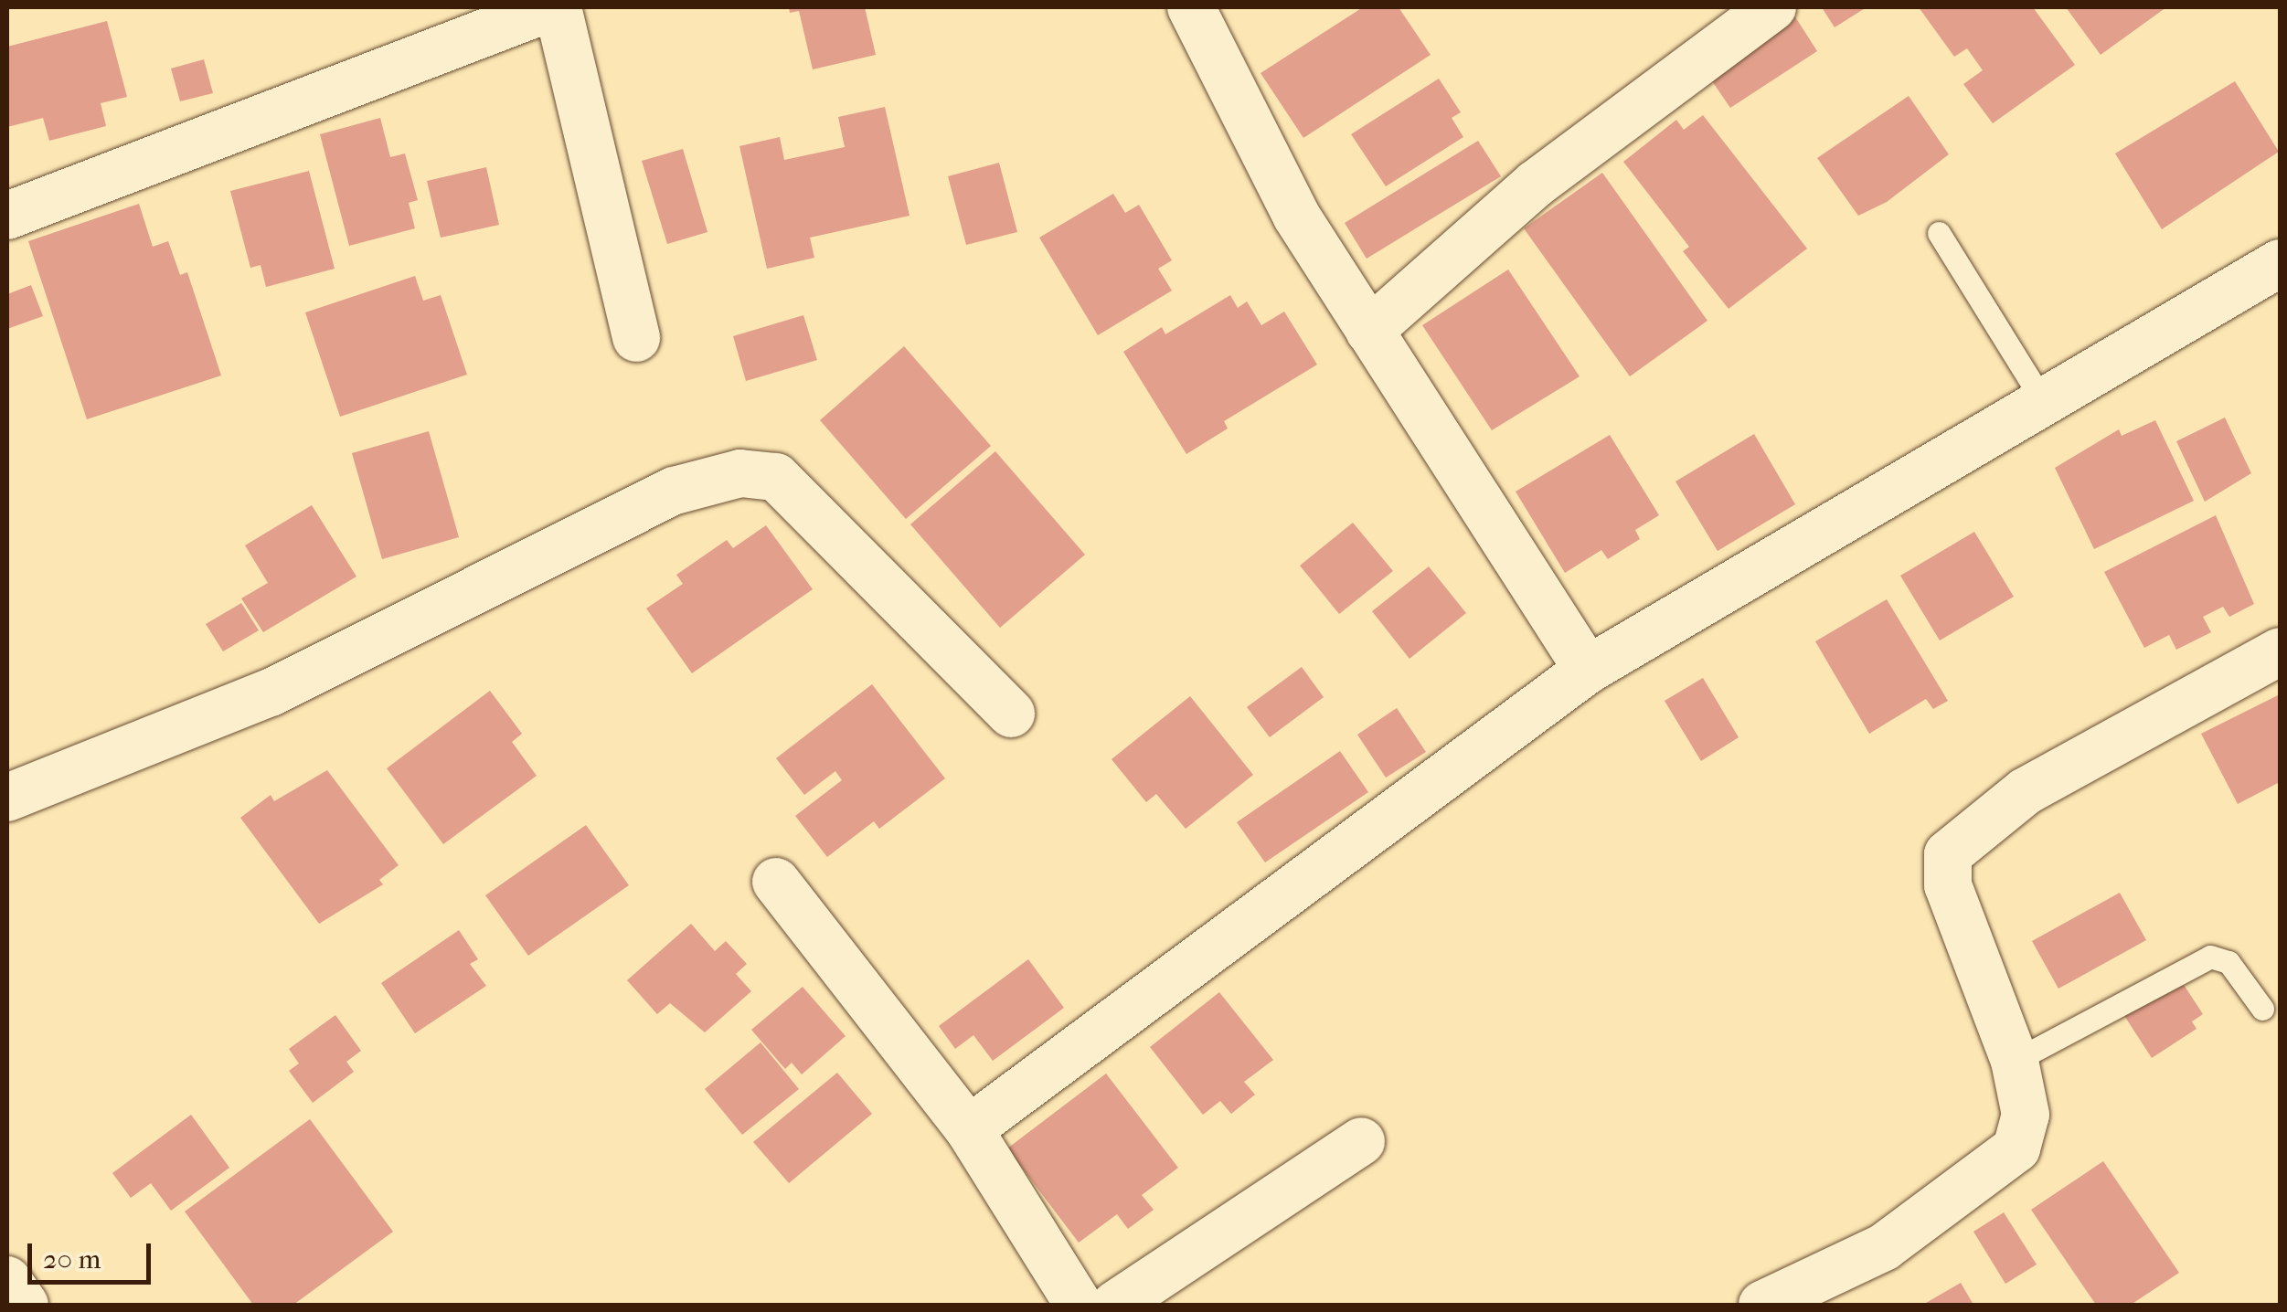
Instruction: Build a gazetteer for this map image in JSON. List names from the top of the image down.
{
  "scale_bar": "20 m"
}
